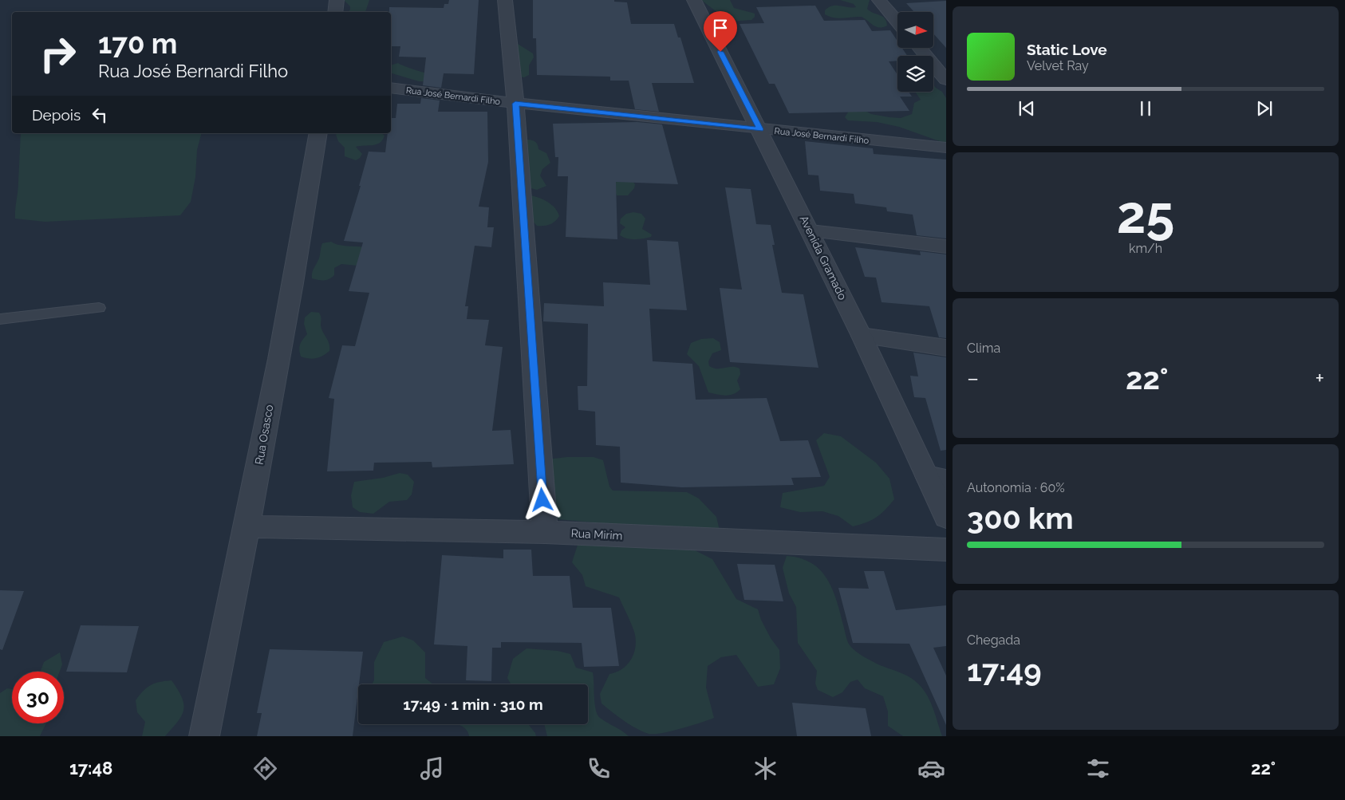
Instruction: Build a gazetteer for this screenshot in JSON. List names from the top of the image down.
{
  "streets": {
    "street": [
      "Rua José Bernardi Filho",
      "Avenida Gramado",
      "Rua Osasco",
      "Rua Mirim"
    ]
  },
  "crossings": [
    ["Rua José Bernardi Filho", "Avenida Gramado"],
    ["Rua Osasco", "Rua Mirim"]
  ],
  "north": "right",
  "page": {
    "turn": ["170 m", "Rua José Bernardi Filho"],
    "song": ["Static Love", "Velvet Ray"],
    "then": "Depois",
    "tile": [
      ["25", "km/h"],
      "Clima",
      ["Autonomia · 60%", "300 km"],
      ["Chegada", "17:49"]
    ],
    "heat": ["−", "22°", "+"],
    "limit": "30",
    "trip": "17:49 · 1 min · 310 m",
    "tabs": ["17:48", "22°"]
  }
}
